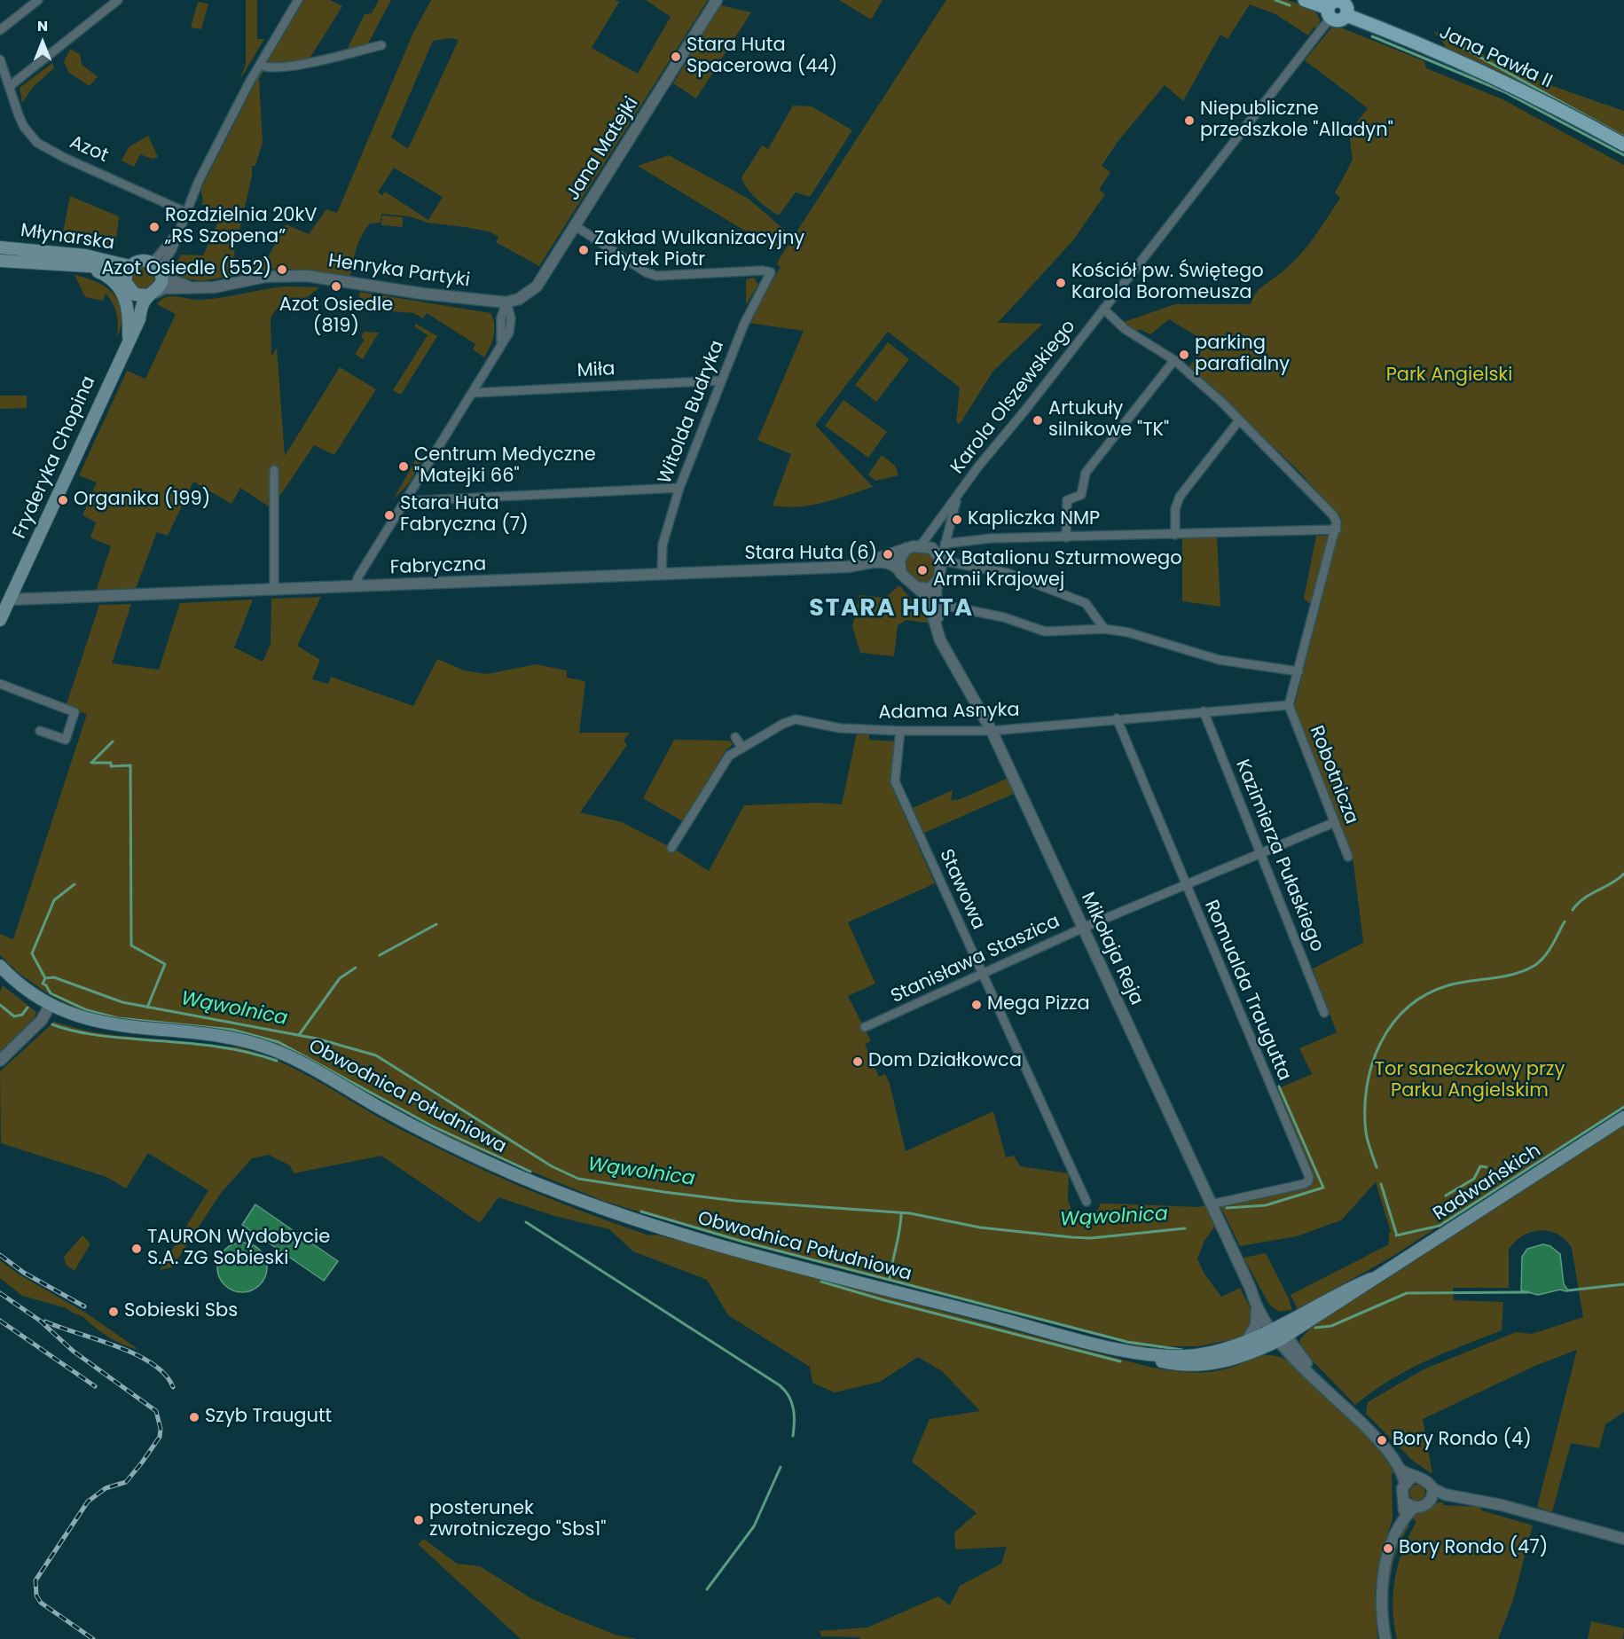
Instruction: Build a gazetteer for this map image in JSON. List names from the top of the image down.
{
  "streets": {
    "main road": [
      "Jana Pawła II",
      "Młynarska",
      "Fryderyka Chopina",
      "Obwodnica Południowa",
      "Radwańskich"
    ],
    "street": [
      "Jana Matejki",
      "Azot",
      "Henryka Partyki",
      "Miła",
      "Karola Olszewskiego",
      "Witolda Budryka",
      "Fabryczna",
      "Adama Asnyka",
      "Robotnicza",
      "Kazimierza Pułaskiego",
      "Stawowa",
      "Mikołaja Reja",
      "Stanisława Staszica",
      "Romualda Traugutta"
    ]
  },
  "crossings": [
    ["Jana Matejki", "Henryka Partyki"],
    ["Jana Matejki", "Witolda Budryka"],
    ["Azot", "Fryderyka Chopina"],
    ["Młynarska", "Fryderyka Chopina"],
    ["Miła", "Witolda Budryka"],
    ["Karola Olszewskiego", "Fabryczna"],
    ["Witolda Budryka", "Fabryczna"],
    ["Fryderyka Chopina", "Fabryczna"],
    ["Adama Asnyka", "Robotnicza"],
    ["Adama Asnyka", "Kazimierza Pułaskiego"],
    ["Adama Asnyka", "Stawowa"],
    ["Adama Asnyka", "Mikołaja Reja"],
    ["Adama Asnyka", "Romualda Traugutta"],
    ["Robotnicza", "Stanisława Staszica"],
    ["Kazimierza Pułaskiego", "Stanisława Staszica"],
    ["Stawowa", "Stanisława Staszica"],
    ["Mikołaja Reja", "Stanisława Staszica"],
    ["Mikołaja Reja", "Romualda Traugutta"],
    ["Mikołaja Reja", "Radwańskich"],
    ["Stanisława Staszica", "Romualda Traugutta"]
  ],
  "districts": ["STARA HUTA"],
  "water": ["Wąwolnica"],
  "parks": ["Park Angielski", "Tor saneczkowy przy Parku Angielskim"],
  "places": [
    "Stara Huta Spacerowa (44)",
    "Niepubliczne przedszkole \"Alladyn\"",
    "Rozdzielnia 20kV „RS Szopena”",
    "Zakład Wulkanizacyjny Fidytek Piotr",
    "Azot Osiedle (552)",
    "Kościół pw. Świętego Karola Boromeusza",
    "Azot Osiedle (819)",
    "parking parafialny",
    "Artukuły silnikowe \"TK\"",
    "Centrum Medyczne \"Matejki 66\"",
    "Organika (199)",
    "Stara Huta Fabryczna (7)",
    "Kapliczka NMP",
    "Stara Huta (6)",
    "XX Batalionu Szturmowego Armii Krajowej",
    "Mega Pizza",
    "Dom Działkowca",
    "TAURON Wydobycie S.A. ZG Sobieski",
    "Sobieski Sbs",
    "Szyb Traugutt",
    "Bory Rondo (4)",
    "posterunek zwrotniczego \"Sbs1\"",
    "Bory Rondo (47)"
  ],
  "north": "top"
}
